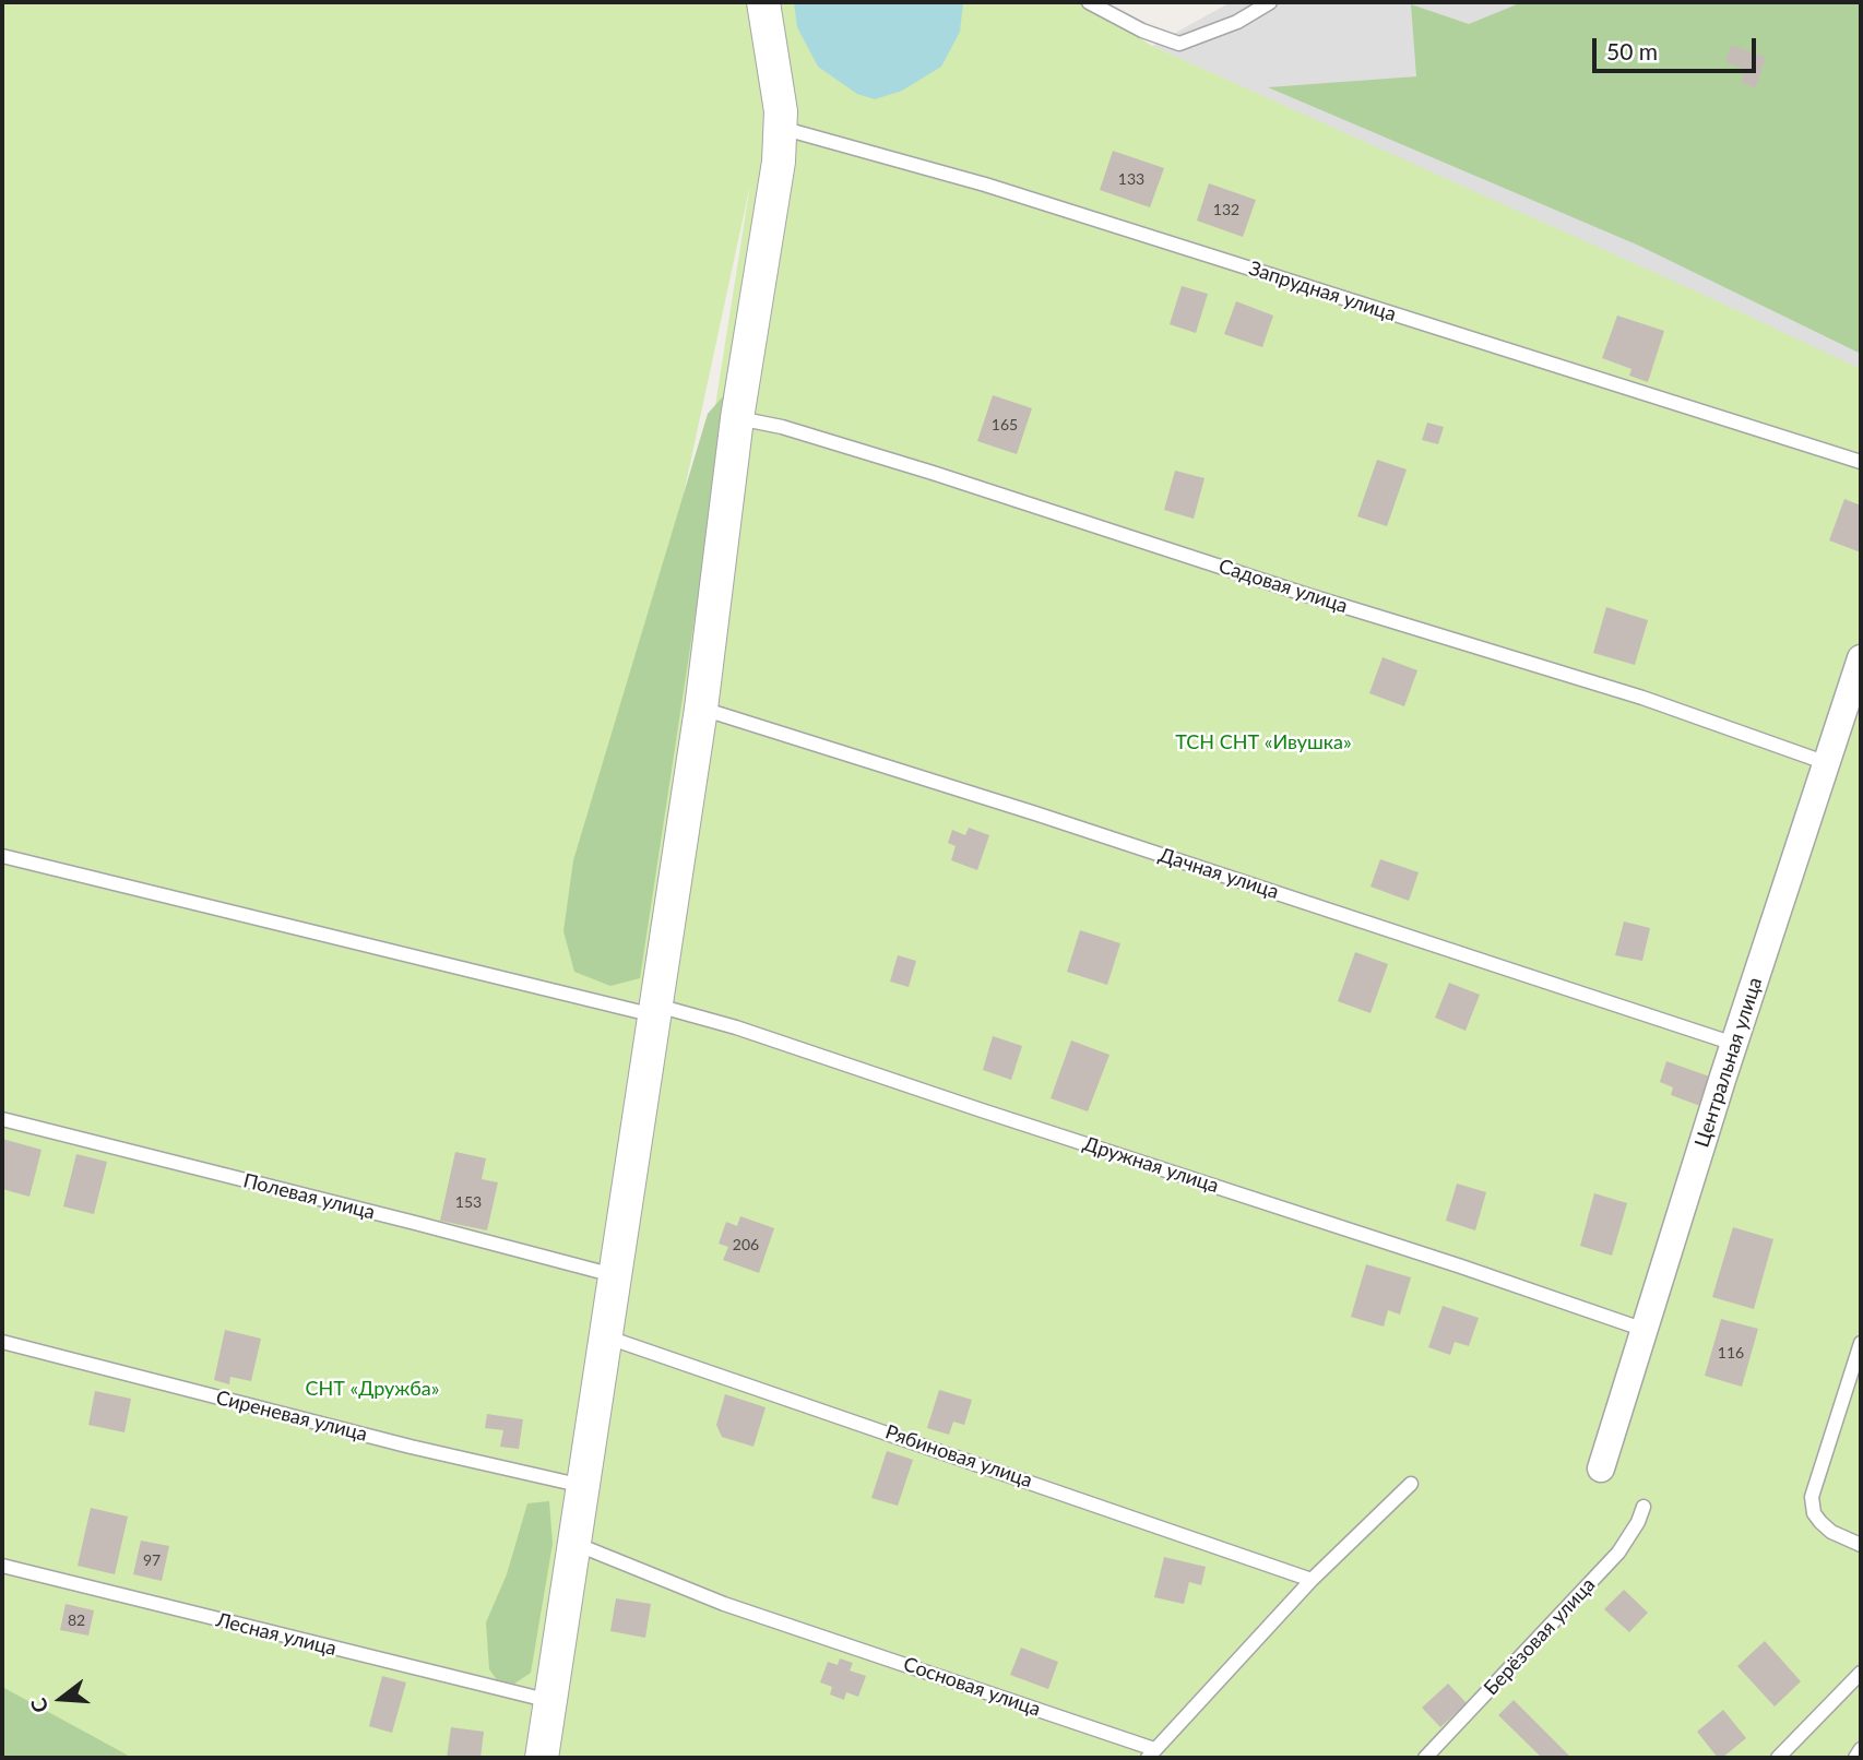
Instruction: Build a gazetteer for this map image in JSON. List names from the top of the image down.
{
  "streets": {
    "street": ["Центральная улица"],
    "lane": [
      "Запрудная улица",
      "Садовая улица",
      "Дачная улица",
      "Дружная улица",
      "Полевая улица",
      "Сиреневая улица",
      "Рябиновая улица",
      "Лесная улица",
      "Берёзовая улица",
      "Сосновая улица"
    ]
  },
  "crossings": [
    ["Садовая улица", "Центральная улица"],
    ["Дачная улица", "Центральная улица"],
    ["Центральная улица", "Дружная улица"],
    ["Рябиновая улица", "Сосновая улица"]
  ],
  "parks": ["ТСН СНТ «Ивушка»", "СНТ «Дружба»"],
  "house_numbers": [
    "133",
    "132",
    "165",
    "153",
    "206",
    "116",
    "97",
    "82"
  ],
  "scale_bar": "50 m",
  "north": "left"
}
